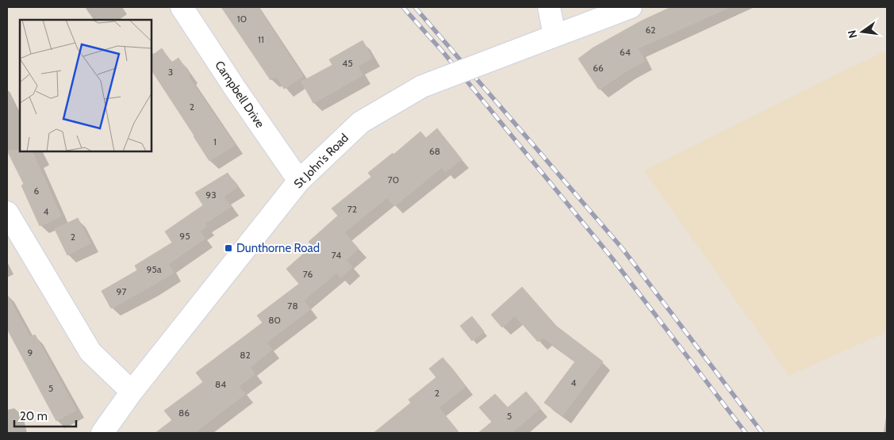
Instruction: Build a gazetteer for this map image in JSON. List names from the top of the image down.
{
  "streets": {
    "street": ["Campbell Drive", "St John's Road"]
  },
  "crossings": [
    ["Campbell Drive", "St John's Road"]
  ],
  "places": {
    "transit": ["Dunthorne Road"]
  },
  "house_numbers": [
    "10",
    "62",
    "11",
    "64",
    "45",
    "66",
    "3",
    "2",
    "1",
    "68",
    "70",
    "6",
    "93",
    "72",
    "4",
    "95",
    "2",
    "74",
    "95a",
    "76",
    "97",
    "78",
    "80",
    "9",
    "82",
    "4",
    "84",
    "5",
    "2",
    "86",
    "5"
  ],
  "scale_bar": "20 m",
  "north": "left"
}
